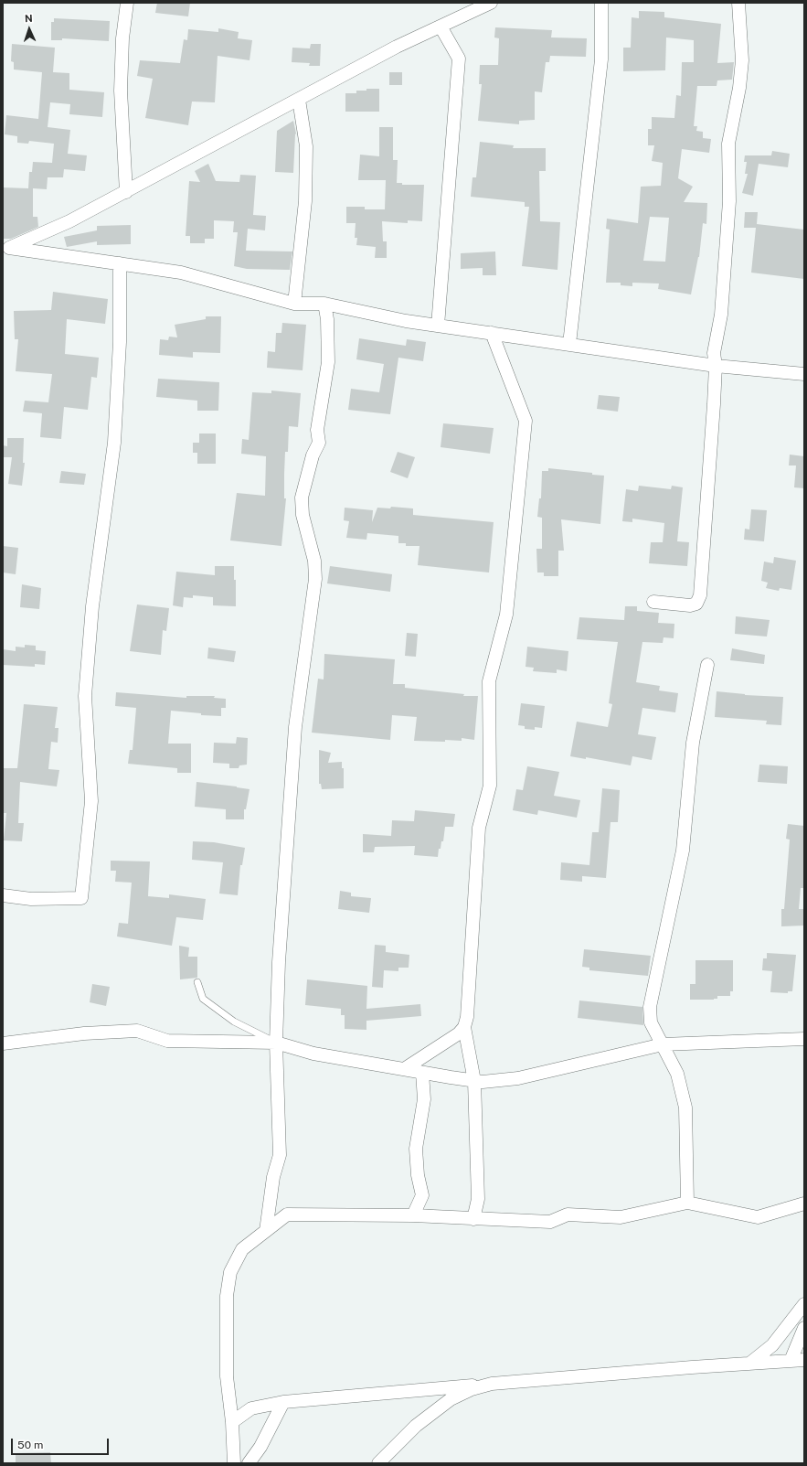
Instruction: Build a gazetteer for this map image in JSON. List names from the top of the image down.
{
  "scale_bar": "50 m",
  "north": "top"
}
